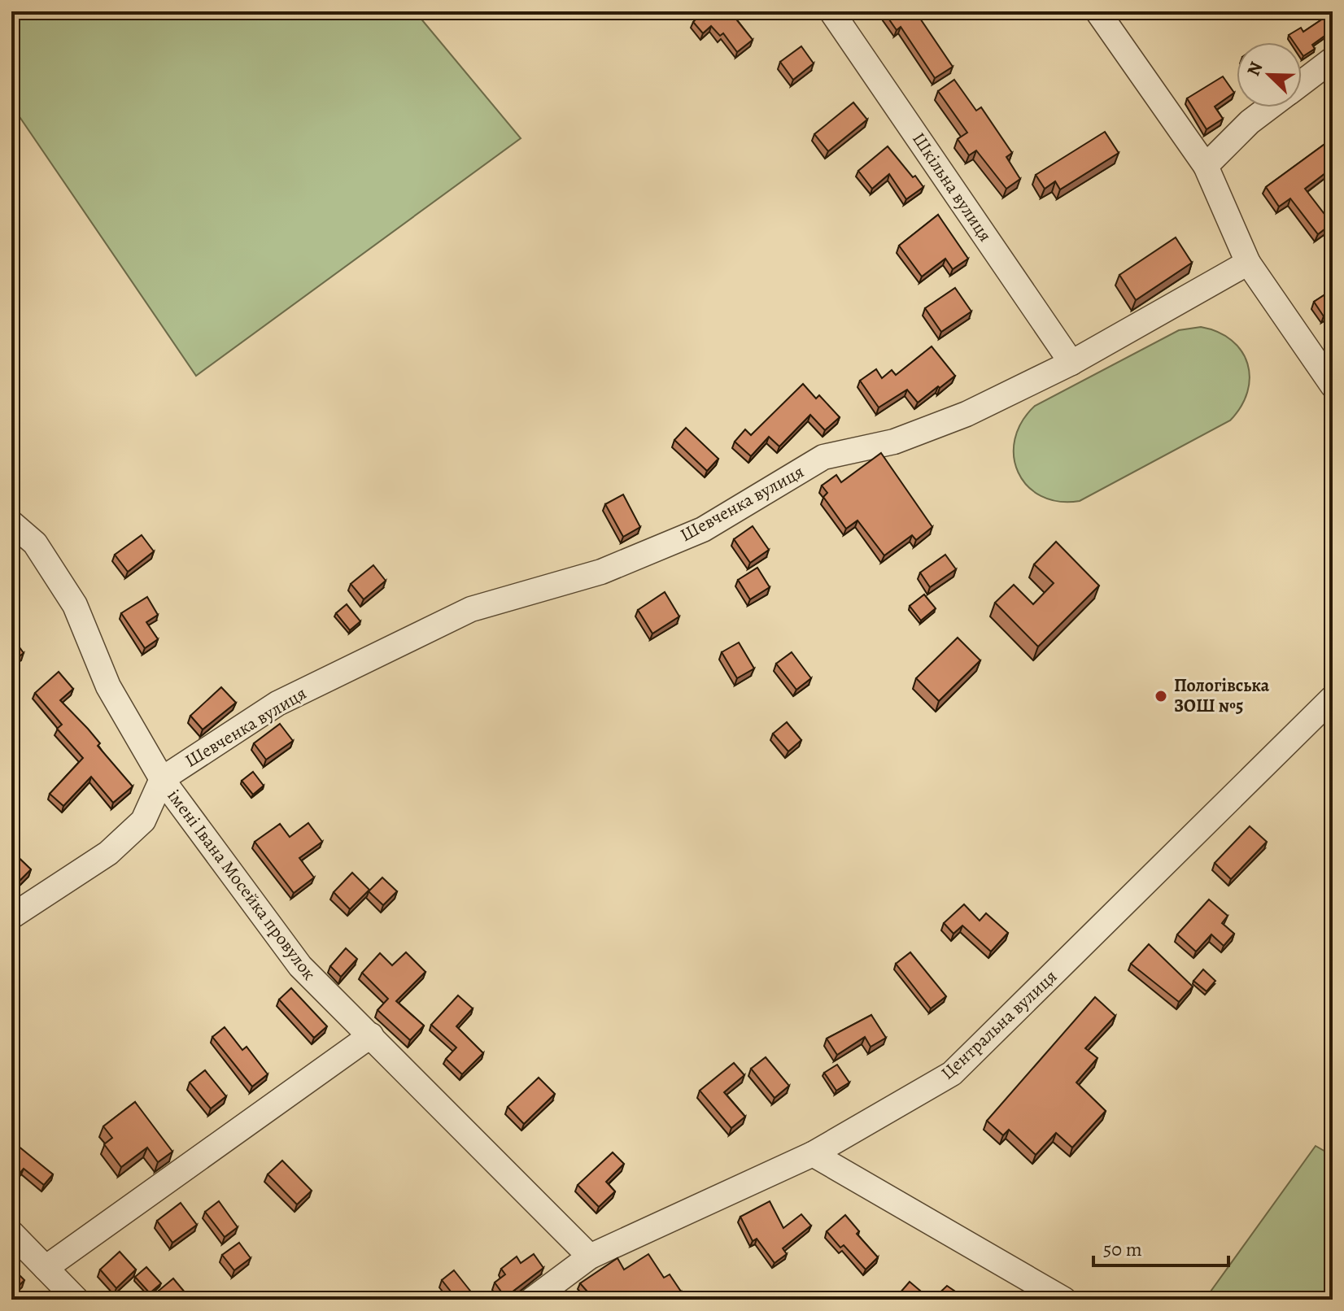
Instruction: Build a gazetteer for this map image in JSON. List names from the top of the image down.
{
  "streets": {
    "street": [
      "Шкільна вулиця",
      "Шевченка вулиця",
      "імені Івана Мосейка провулок",
      "Центральна вулиця"
    ]
  },
  "crossings": [
    ["Шкільна вулиця", "Шевченка вулиця"],
    ["Шевченка вулиця", "імені Івана Мосейка провулок"],
    ["імені Івана Мосейка провулок", "Центральна вулиця"]
  ],
  "places": ["Пологівська ЗОШ №5"],
  "scale_bar": "50 m",
  "north": "top left"
}
